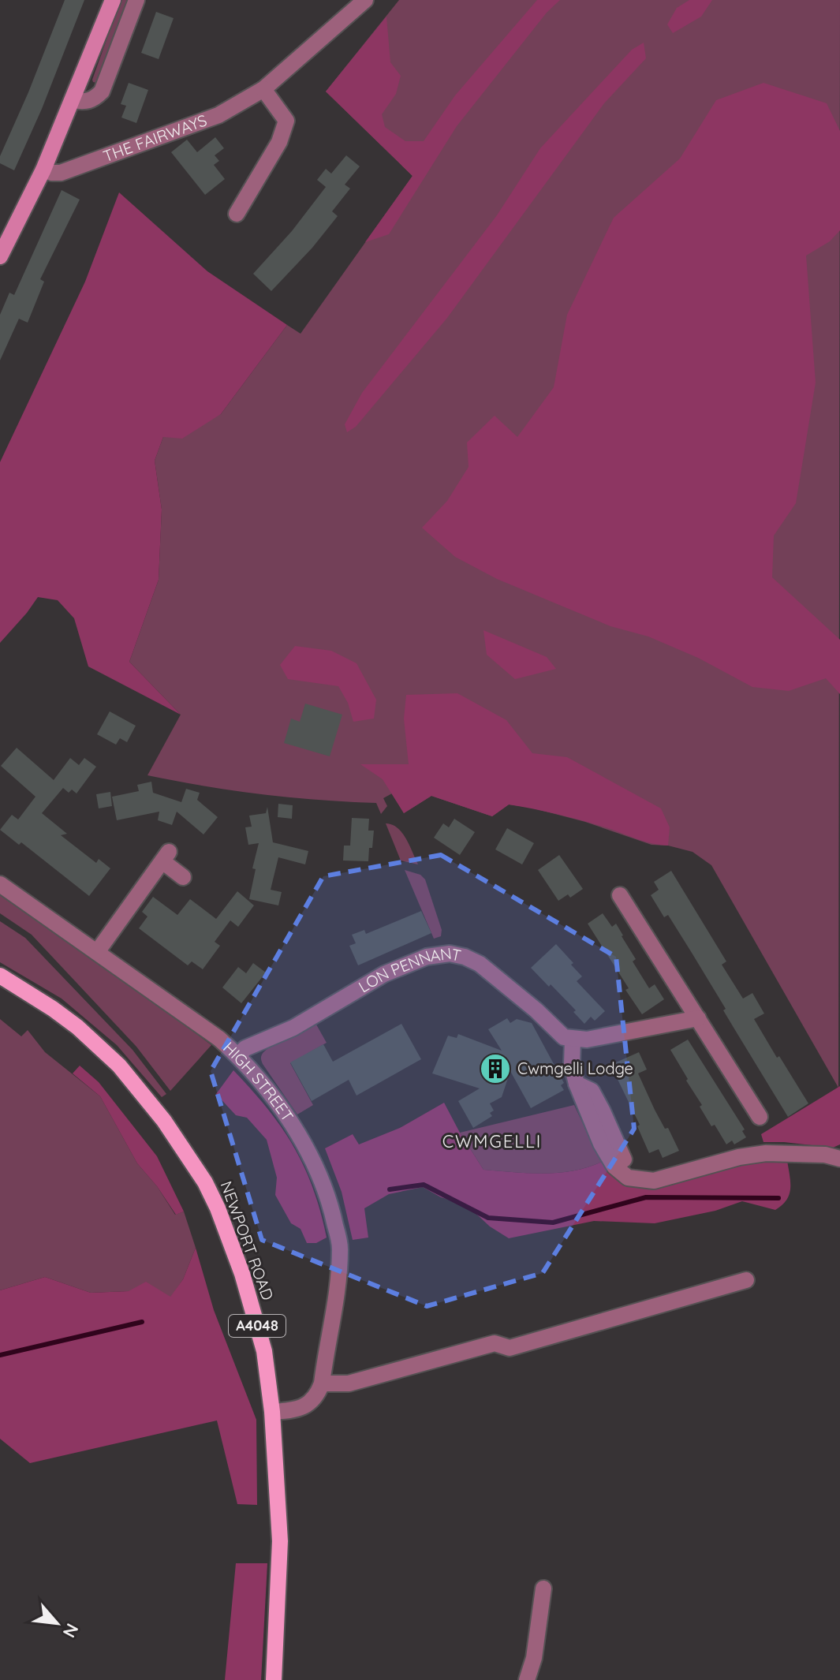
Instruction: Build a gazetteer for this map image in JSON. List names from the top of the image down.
{
  "streets": {
    "main road": ["NEWPORT ROAD", "A4048"],
    "street": ["THE FAIRWAYS", "LON PENNANT", "HIGH STREET"]
  },
  "crossings": [
    ["LON PENNANT", "HIGH STREET"]
  ],
  "districts": ["CWMGELLI"],
  "places": {
    "building": ["Cwmgelli Lodge"]
  },
  "north": "bottom right"
}
